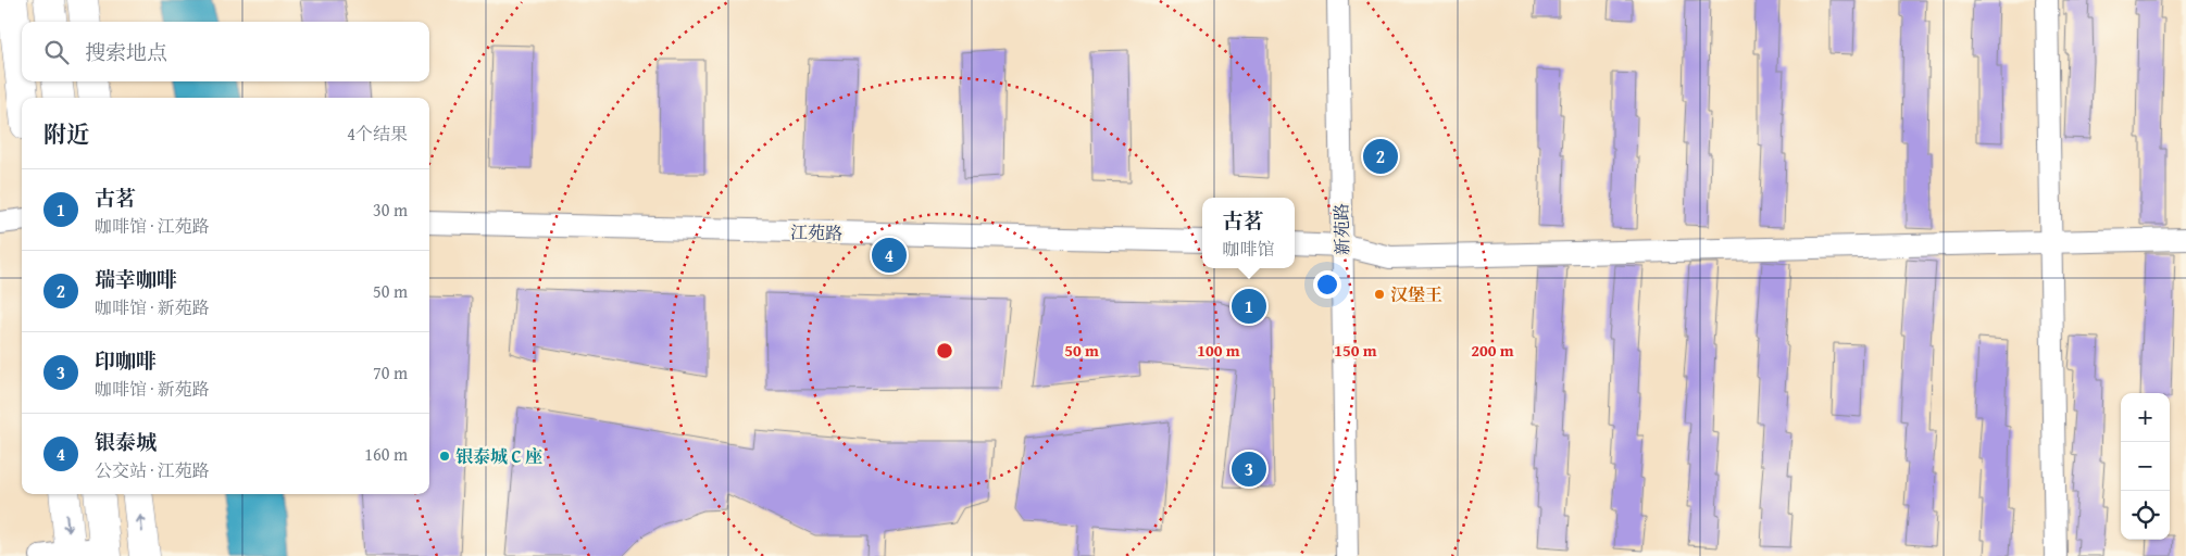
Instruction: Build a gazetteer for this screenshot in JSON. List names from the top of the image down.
{
  "streets": {
    "street": ["新苑路", "江苑路"]
  },
  "places": ["汉堡王", "银泰城 C 座"],
  "page": {
    "search": "搜索地点",
    "heading": ["附近", "4个结果"],
    "pins": [
      "2",
      "4",
      "1",
      "3"
    ],
    "list": [
      {
        "mark": "1",
        "name": "古茗",
        "note": "咖啡馆 · 江苑路",
        "value": "30 m"
      },
      {
        "mark": "2",
        "name": "瑞幸咖啡",
        "note": "咖啡馆 · 新苑路",
        "value": "50 m"
      },
      {
        "mark": "3",
        "name": "印咖啡",
        "note": "咖啡馆 · 新苑路",
        "value": "70 m"
      },
      {
        "mark": "4",
        "name": "银泰城",
        "note": "公交站 · 江苑路",
        "value": "160 m"
      }
    ],
    "popup": ["古茗", "咖啡馆"],
    "map_buttons": ["+", "−"]
  },
  "rings": [
    "50 m",
    "100 m",
    "150 m",
    "200 m"
  ]
}
